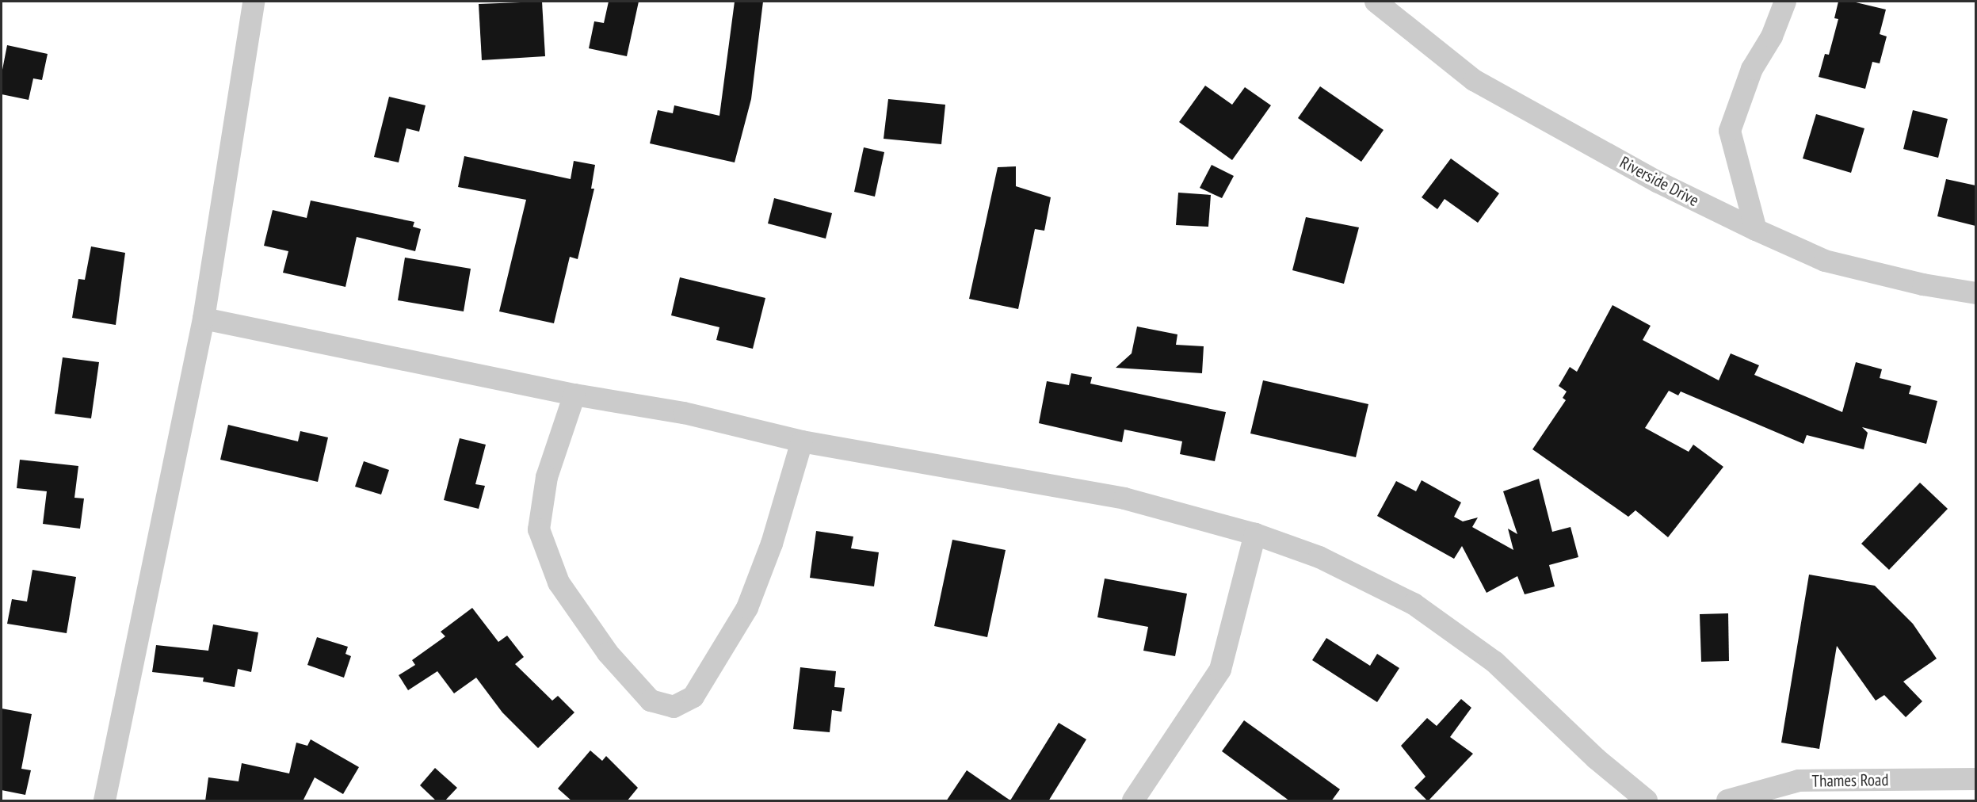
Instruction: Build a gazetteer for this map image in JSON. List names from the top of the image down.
{
  "streets": {
    "street": ["Riverside Drive", "Thames Road"]
  }
}
